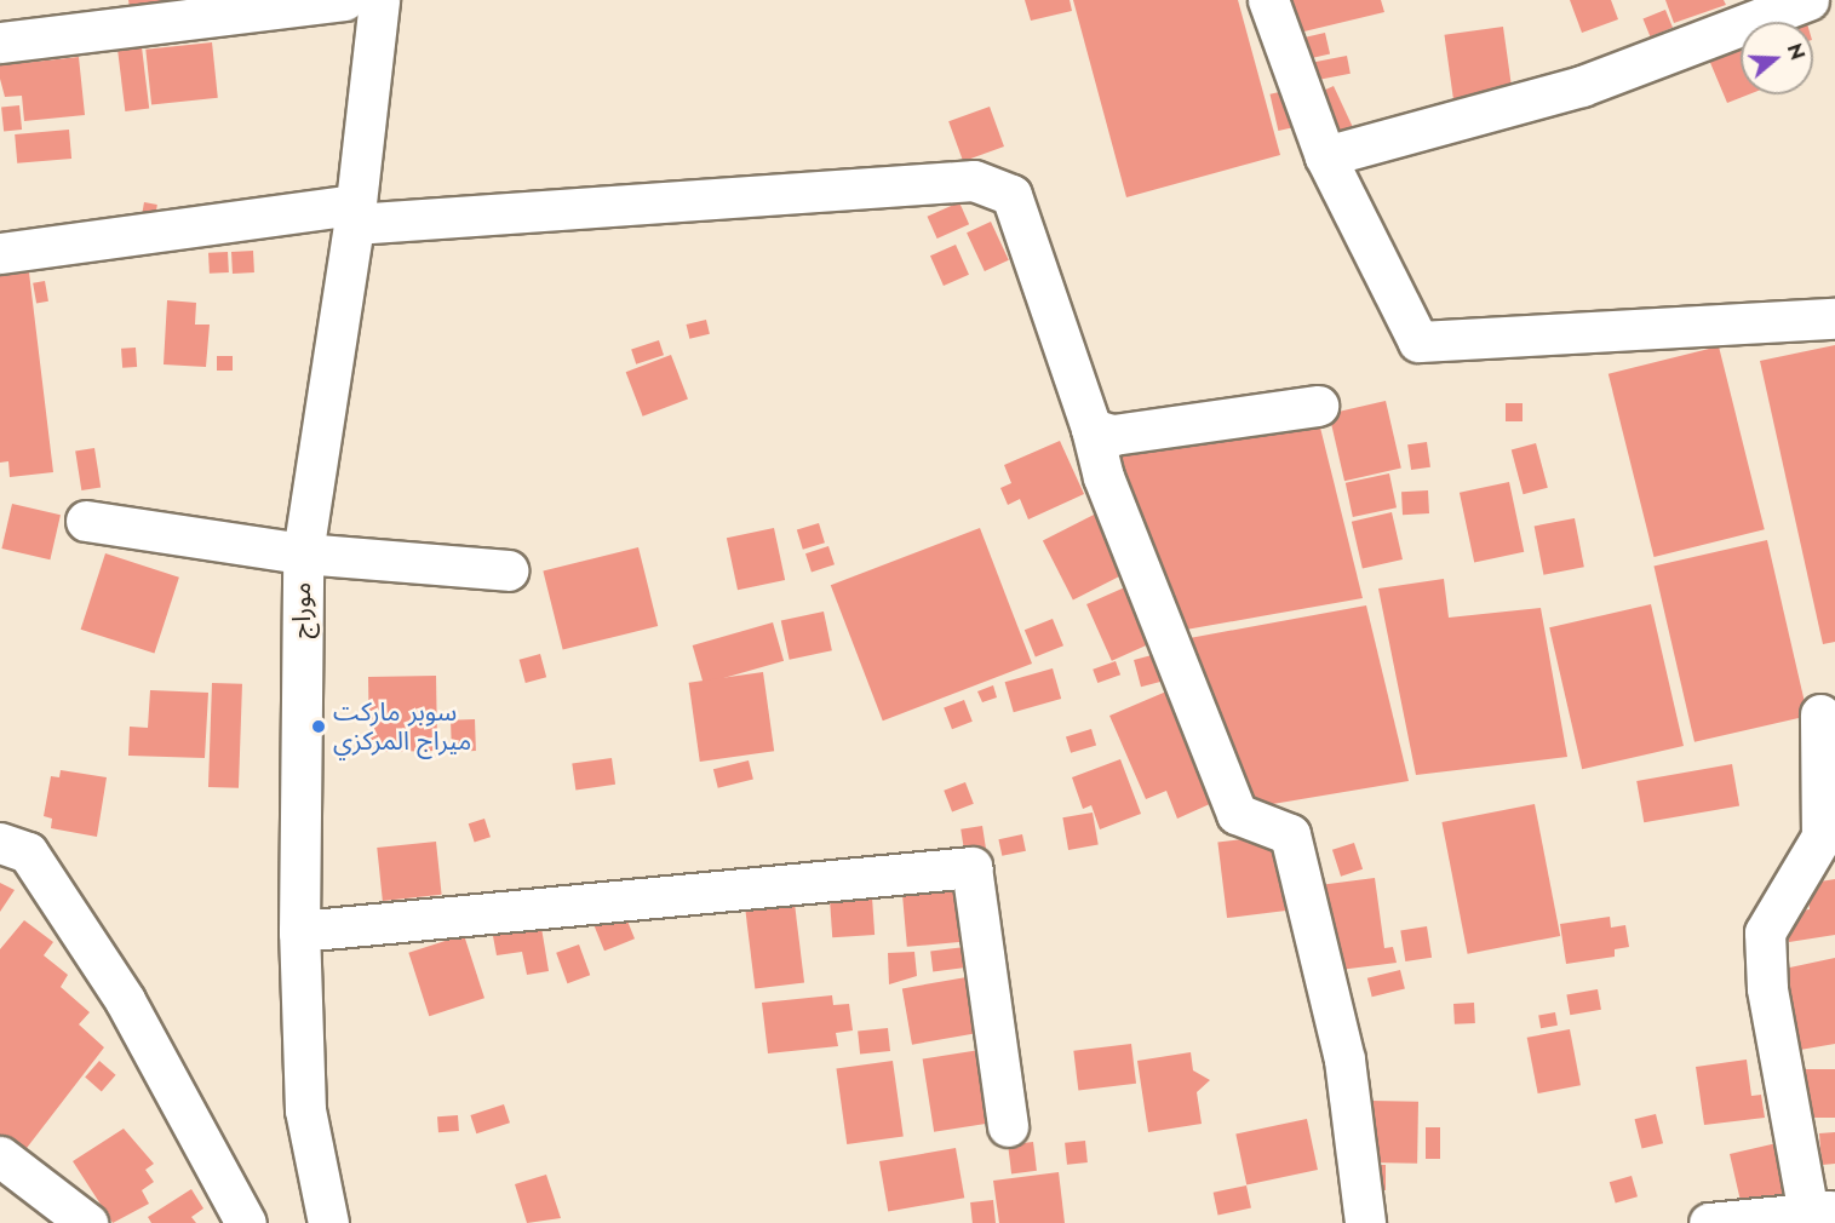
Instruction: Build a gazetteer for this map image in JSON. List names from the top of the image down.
{
  "streets": {
    "main road": ["موراج"]
  },
  "places": ["سوبر ماركت ميراج المركزي"],
  "north": "right"
}
